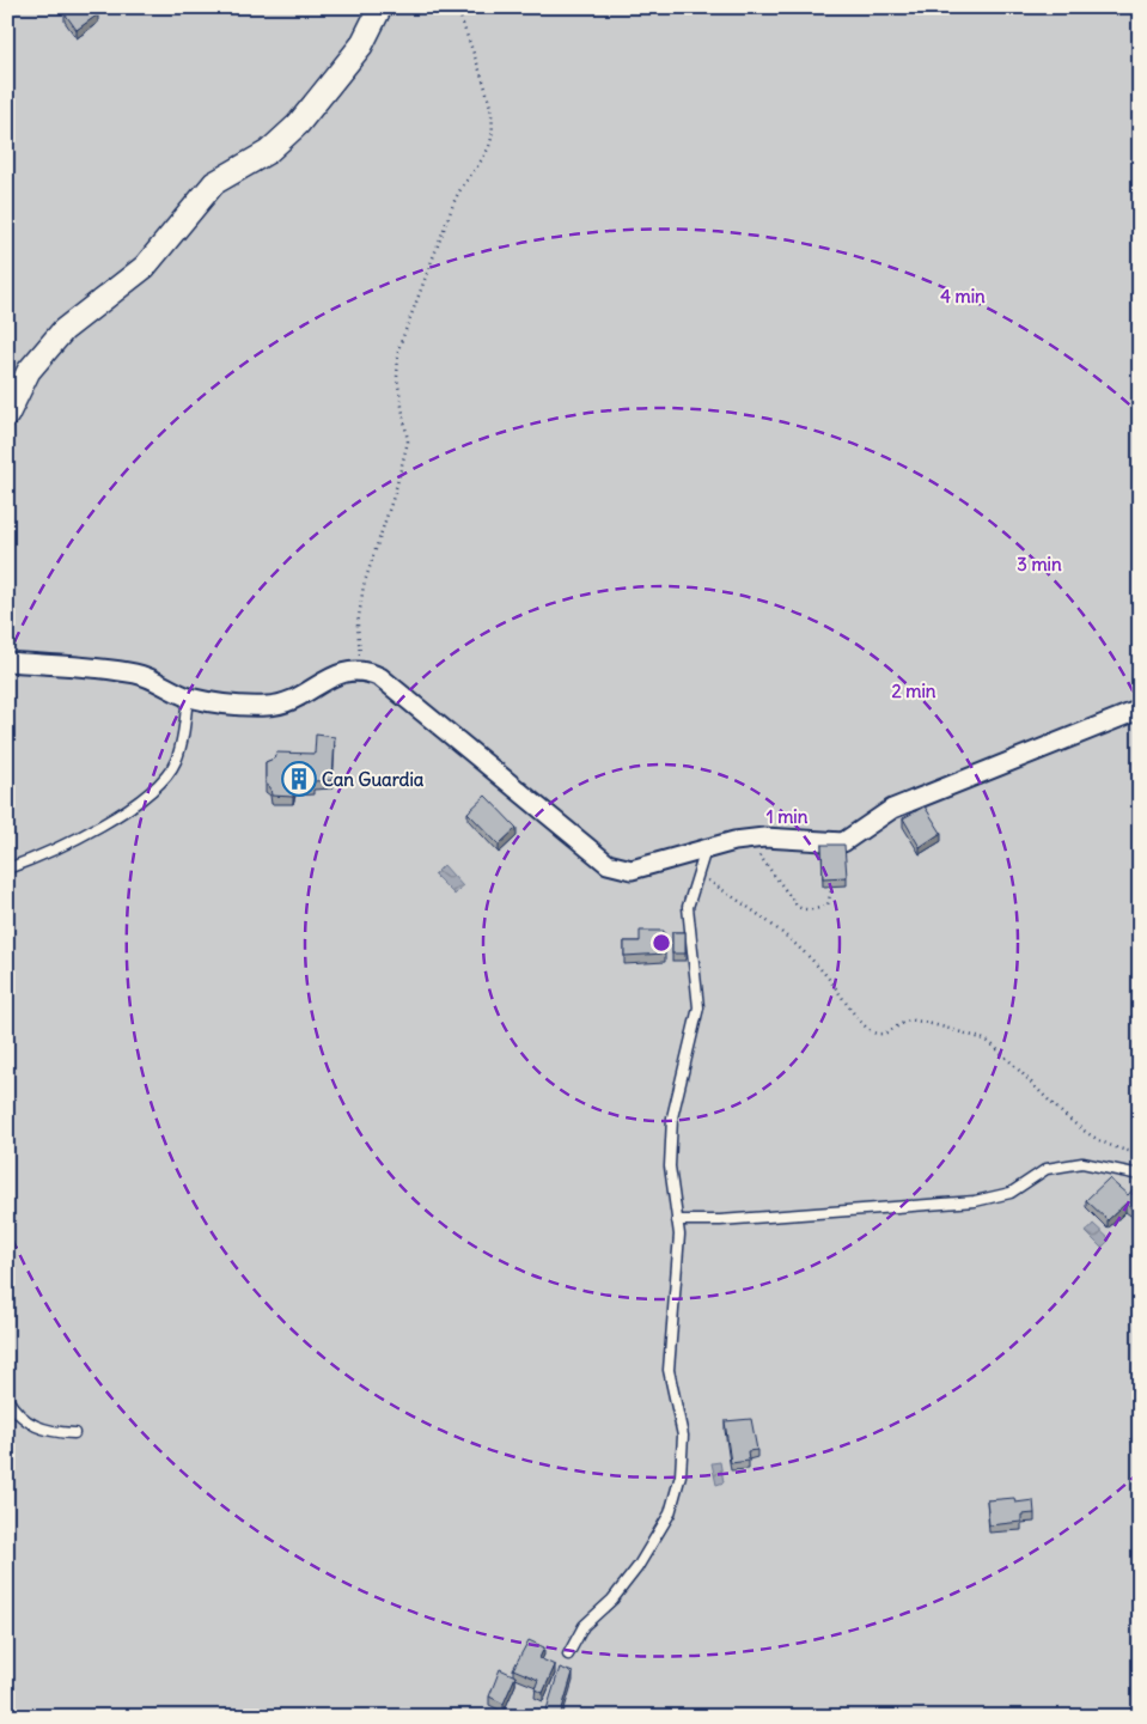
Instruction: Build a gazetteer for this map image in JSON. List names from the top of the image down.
{
  "places": {
    "building": ["Can Guardia"]
  },
  "rings": [
    "4 min",
    "3 min",
    "2 min",
    "1 min"
  ]
}
